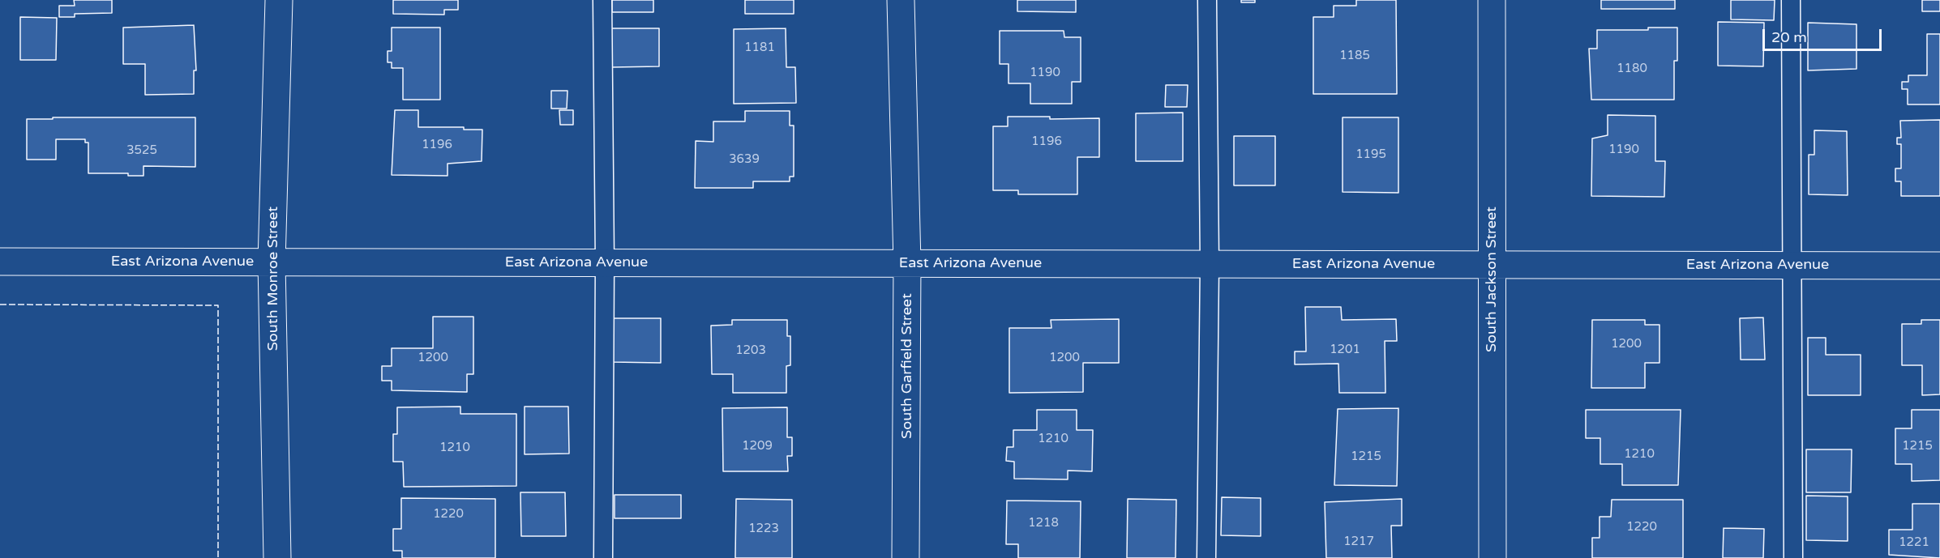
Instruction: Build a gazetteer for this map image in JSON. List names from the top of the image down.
{
  "streets": {
    "street": [
      "East Arizona Avenue",
      "South Monroe Street",
      "South Jackson Street",
      "South Garfield Street"
    ]
  },
  "crossings": [
    ["East Arizona Avenue", "South Monroe Street"],
    ["East Arizona Avenue", "South Jackson Street"],
    ["East Arizona Avenue", "South Garfield Street"]
  ],
  "house_numbers": [
    "1181",
    "1185",
    "1180",
    "1190",
    "1196",
    "1196",
    "1190",
    "3525",
    "1195",
    "3639",
    "1200",
    "1201",
    "1203",
    "1200",
    "1200",
    "1210",
    "1209",
    "1215",
    "1210",
    "1210",
    "1215",
    "1220",
    "1218",
    "1220",
    "1223",
    "1217",
    "1221"
  ],
  "scale_bar": "20 m"
}
